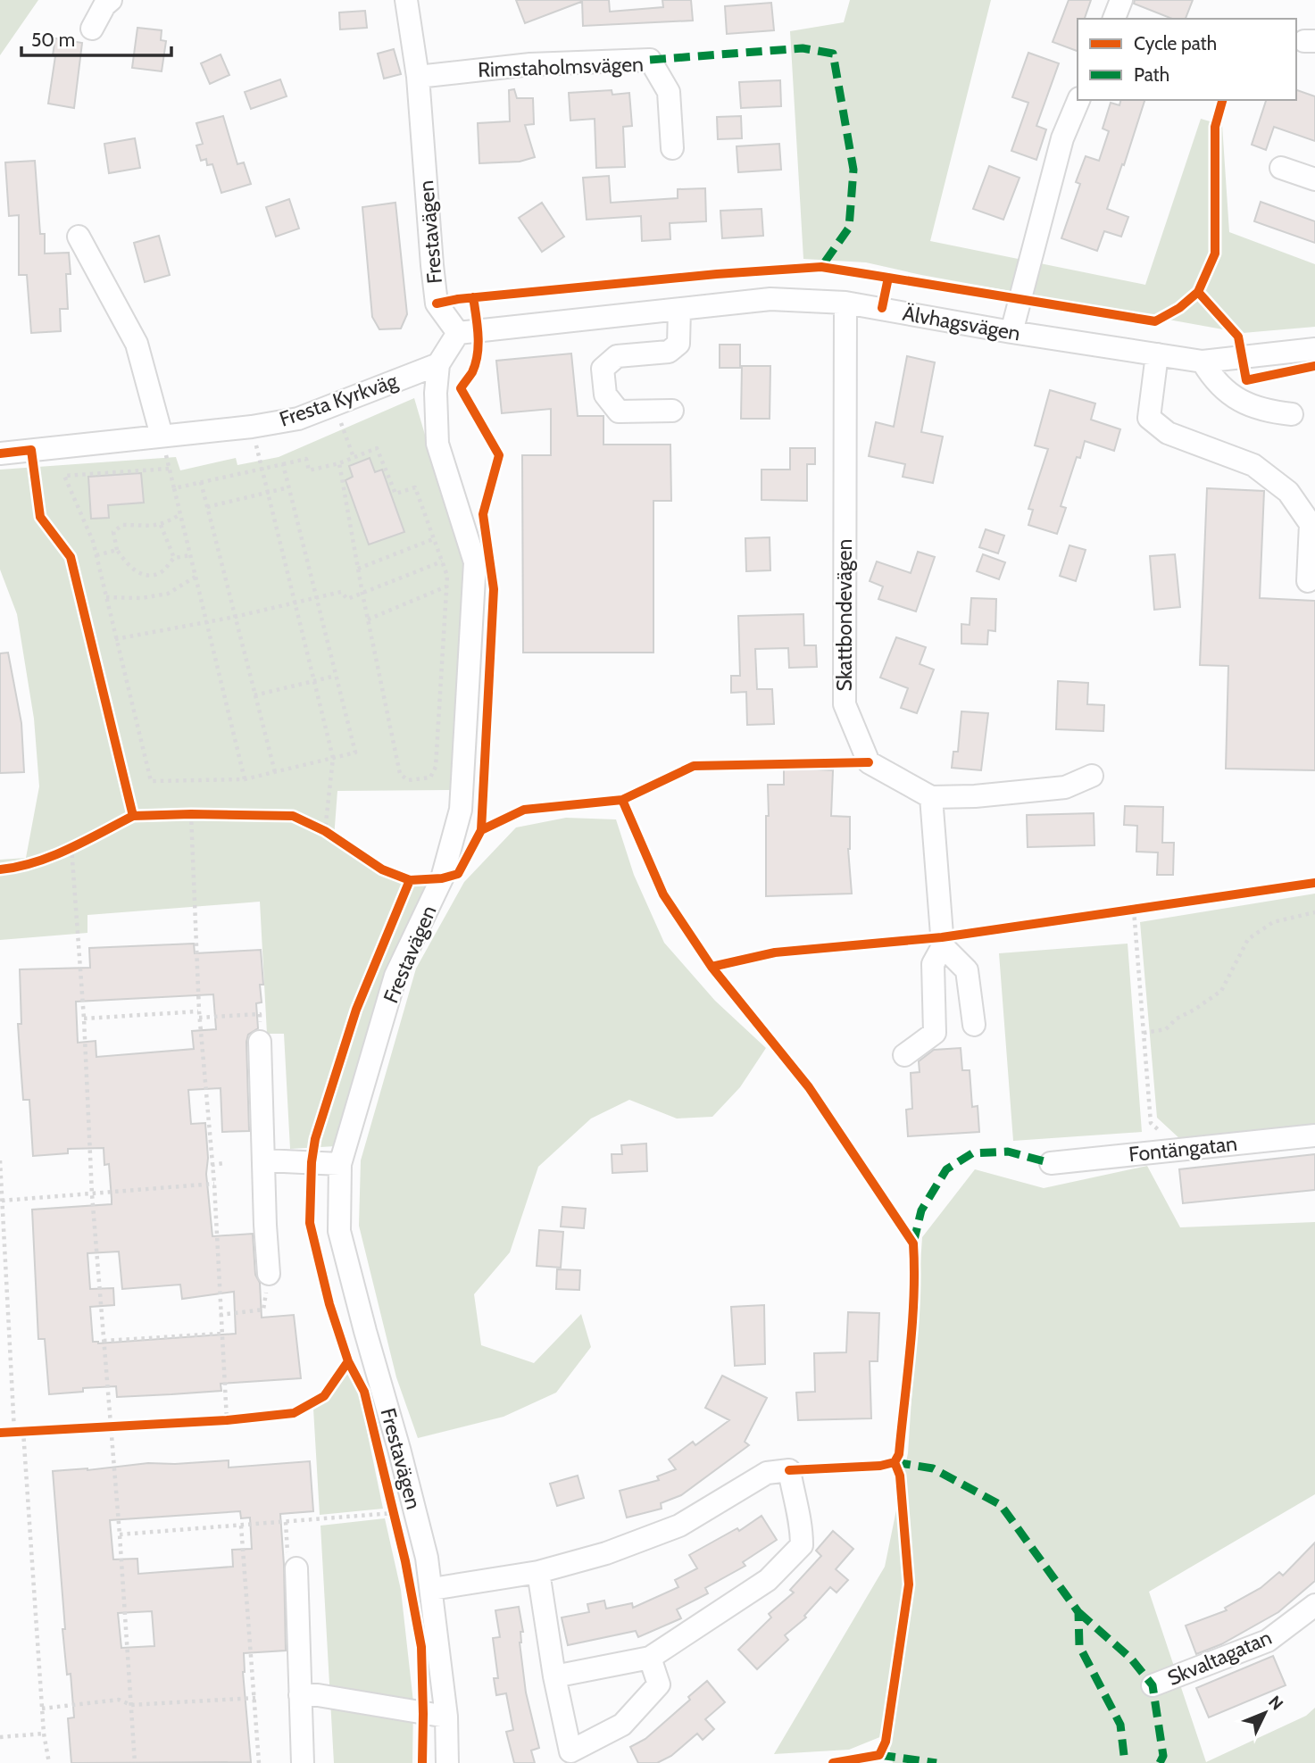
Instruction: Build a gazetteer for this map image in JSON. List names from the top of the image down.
{
  "streets": {
    "street": [
      "Rimstaholmsvägen",
      "Frestavägen",
      "Älvhagsvägen",
      "Fresta Kyrkväg",
      "Skattbondevägen",
      "Fontängatan",
      "Skvaltagatan"
    ]
  },
  "crossings": [
    ["Rimstaholmsvägen", "Frestavägen"],
    ["Frestavägen", "Älvhagsvägen"],
    ["Frestavägen", "Fresta Kyrkväg"],
    ["Älvhagsvägen", "Skattbondevägen"]
  ],
  "legend": ["Cycle path", "Path"],
  "scale_bar": "50 m",
  "north": "top right"
}
